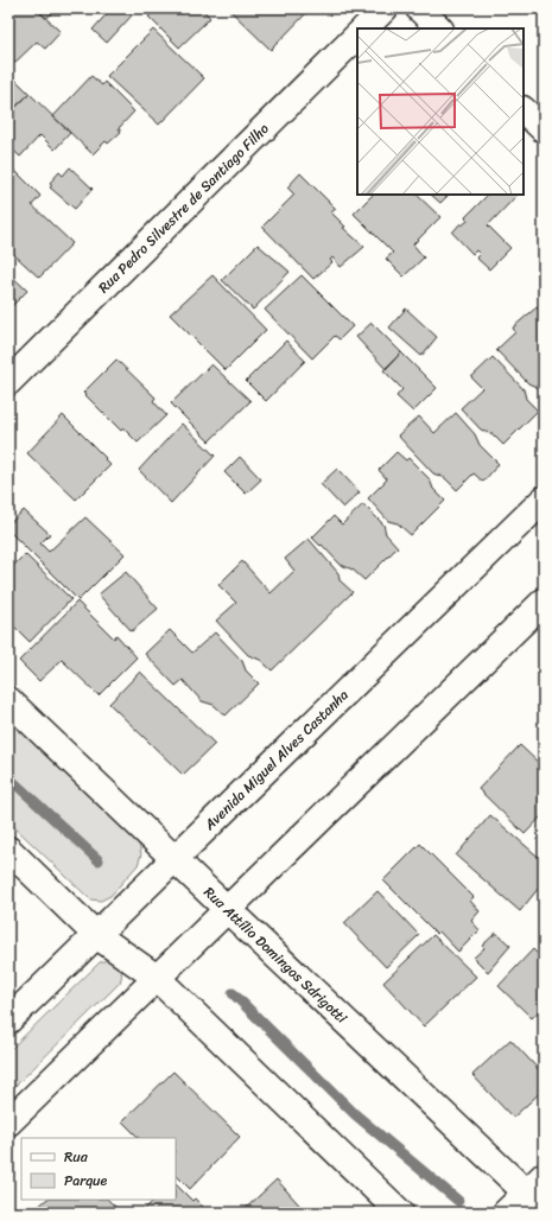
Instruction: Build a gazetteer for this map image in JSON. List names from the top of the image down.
{
  "streets": {
    "street": ["Rua Pedro Silvestre de Santiago Filho", "Avenida Miguel Alves Castanha", "Rua Attílio Domingos Sdrigotti"]
  },
  "crossings": [
    ["Avenida Miguel Alves Castanha", "Rua Attílio Domingos Sdrigotti"]
  ],
  "legend": ["Rua", "Parque"]
}
